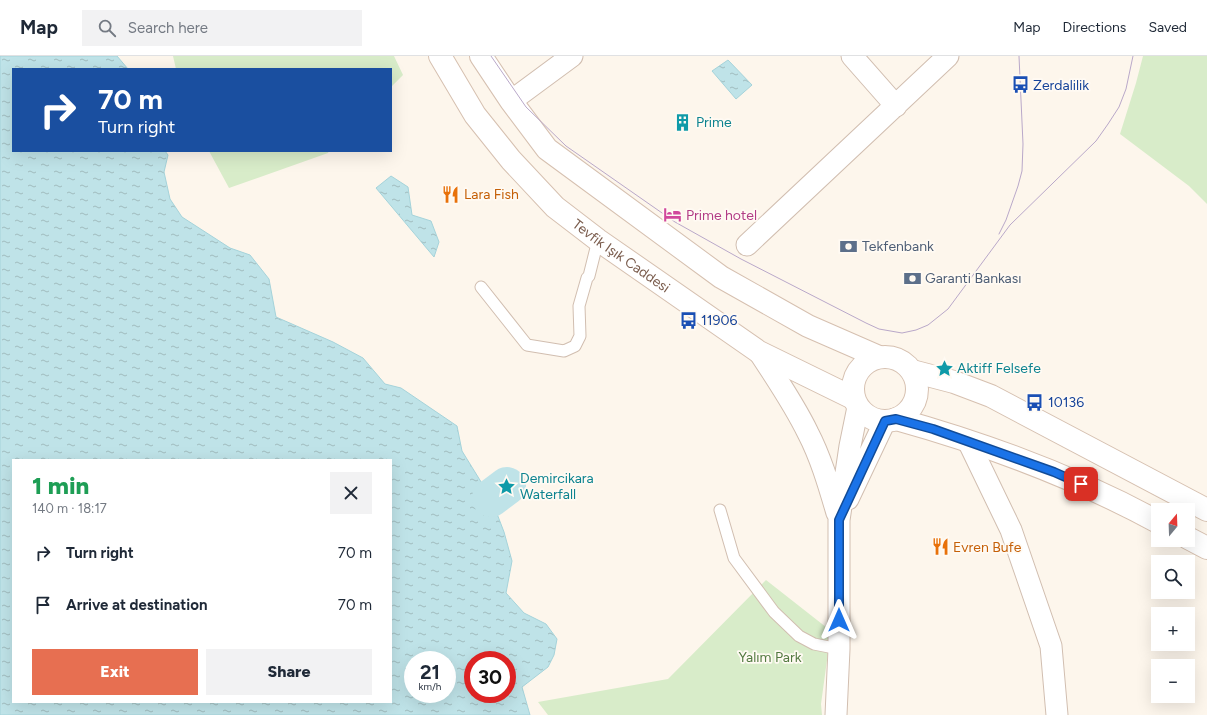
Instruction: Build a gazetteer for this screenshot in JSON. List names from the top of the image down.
{
  "streets": {
    "street": ["Tevfik Işık Caddesi"]
  },
  "parks": ["Yalım Park"],
  "places": {
    "bus stop": ["Zerdalilik", "11906", "10136"],
    "building": ["Prime"],
    "restaurant": ["Lara Fish", "Evren Bufe"],
    "hotel": ["Prime hotel"],
    "bank": ["Tekfenbank", "Garanti Bankası"],
    "place": ["Aktiff Felsefe", "Demircikara Waterfall"]
  },
  "north": "top",
  "page": {
    "header": "Map",
    "search": "Search here",
    "nav": ["Map", "Directions", "Saved"],
    "turn": ["70 m", "Turn right"],
    "heading": ["1 min", "140 m · 18:17"],
    "map_buttons": ["+", "−"],
    "list": [
      {
        "name": "Turn right",
        "value": "70 m"
      },
      {
        "name": "Arrive at destination",
        "value": "70 m"
      }
    ],
    "buttons": ["Exit", "Share"],
    "speed": "21 km/h",
    "limit": "30"
  }
}
